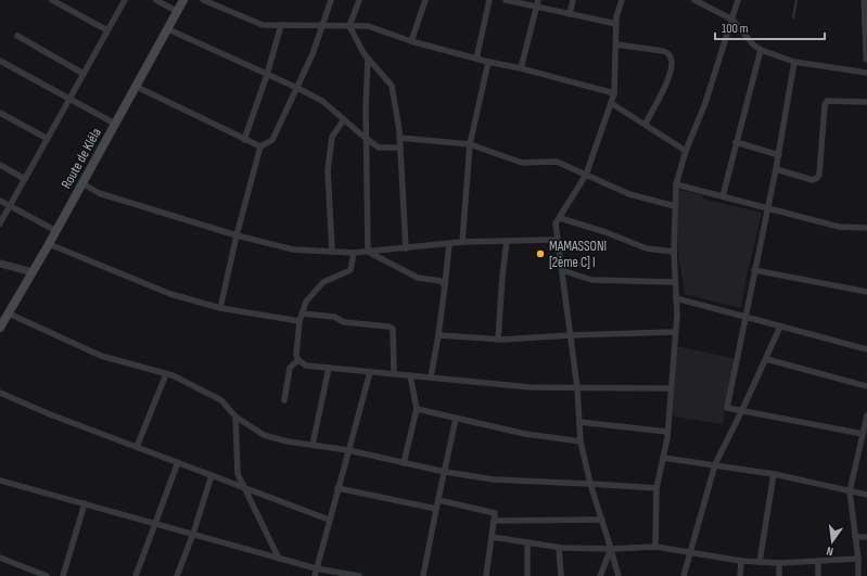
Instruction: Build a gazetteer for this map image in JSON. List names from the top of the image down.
{
  "streets": {
    "main road": ["Route de Kléla"]
  },
  "places": ["MAMASSONI [2ème C] I"],
  "scale_bar": "100 m",
  "north": "bottom"
}
